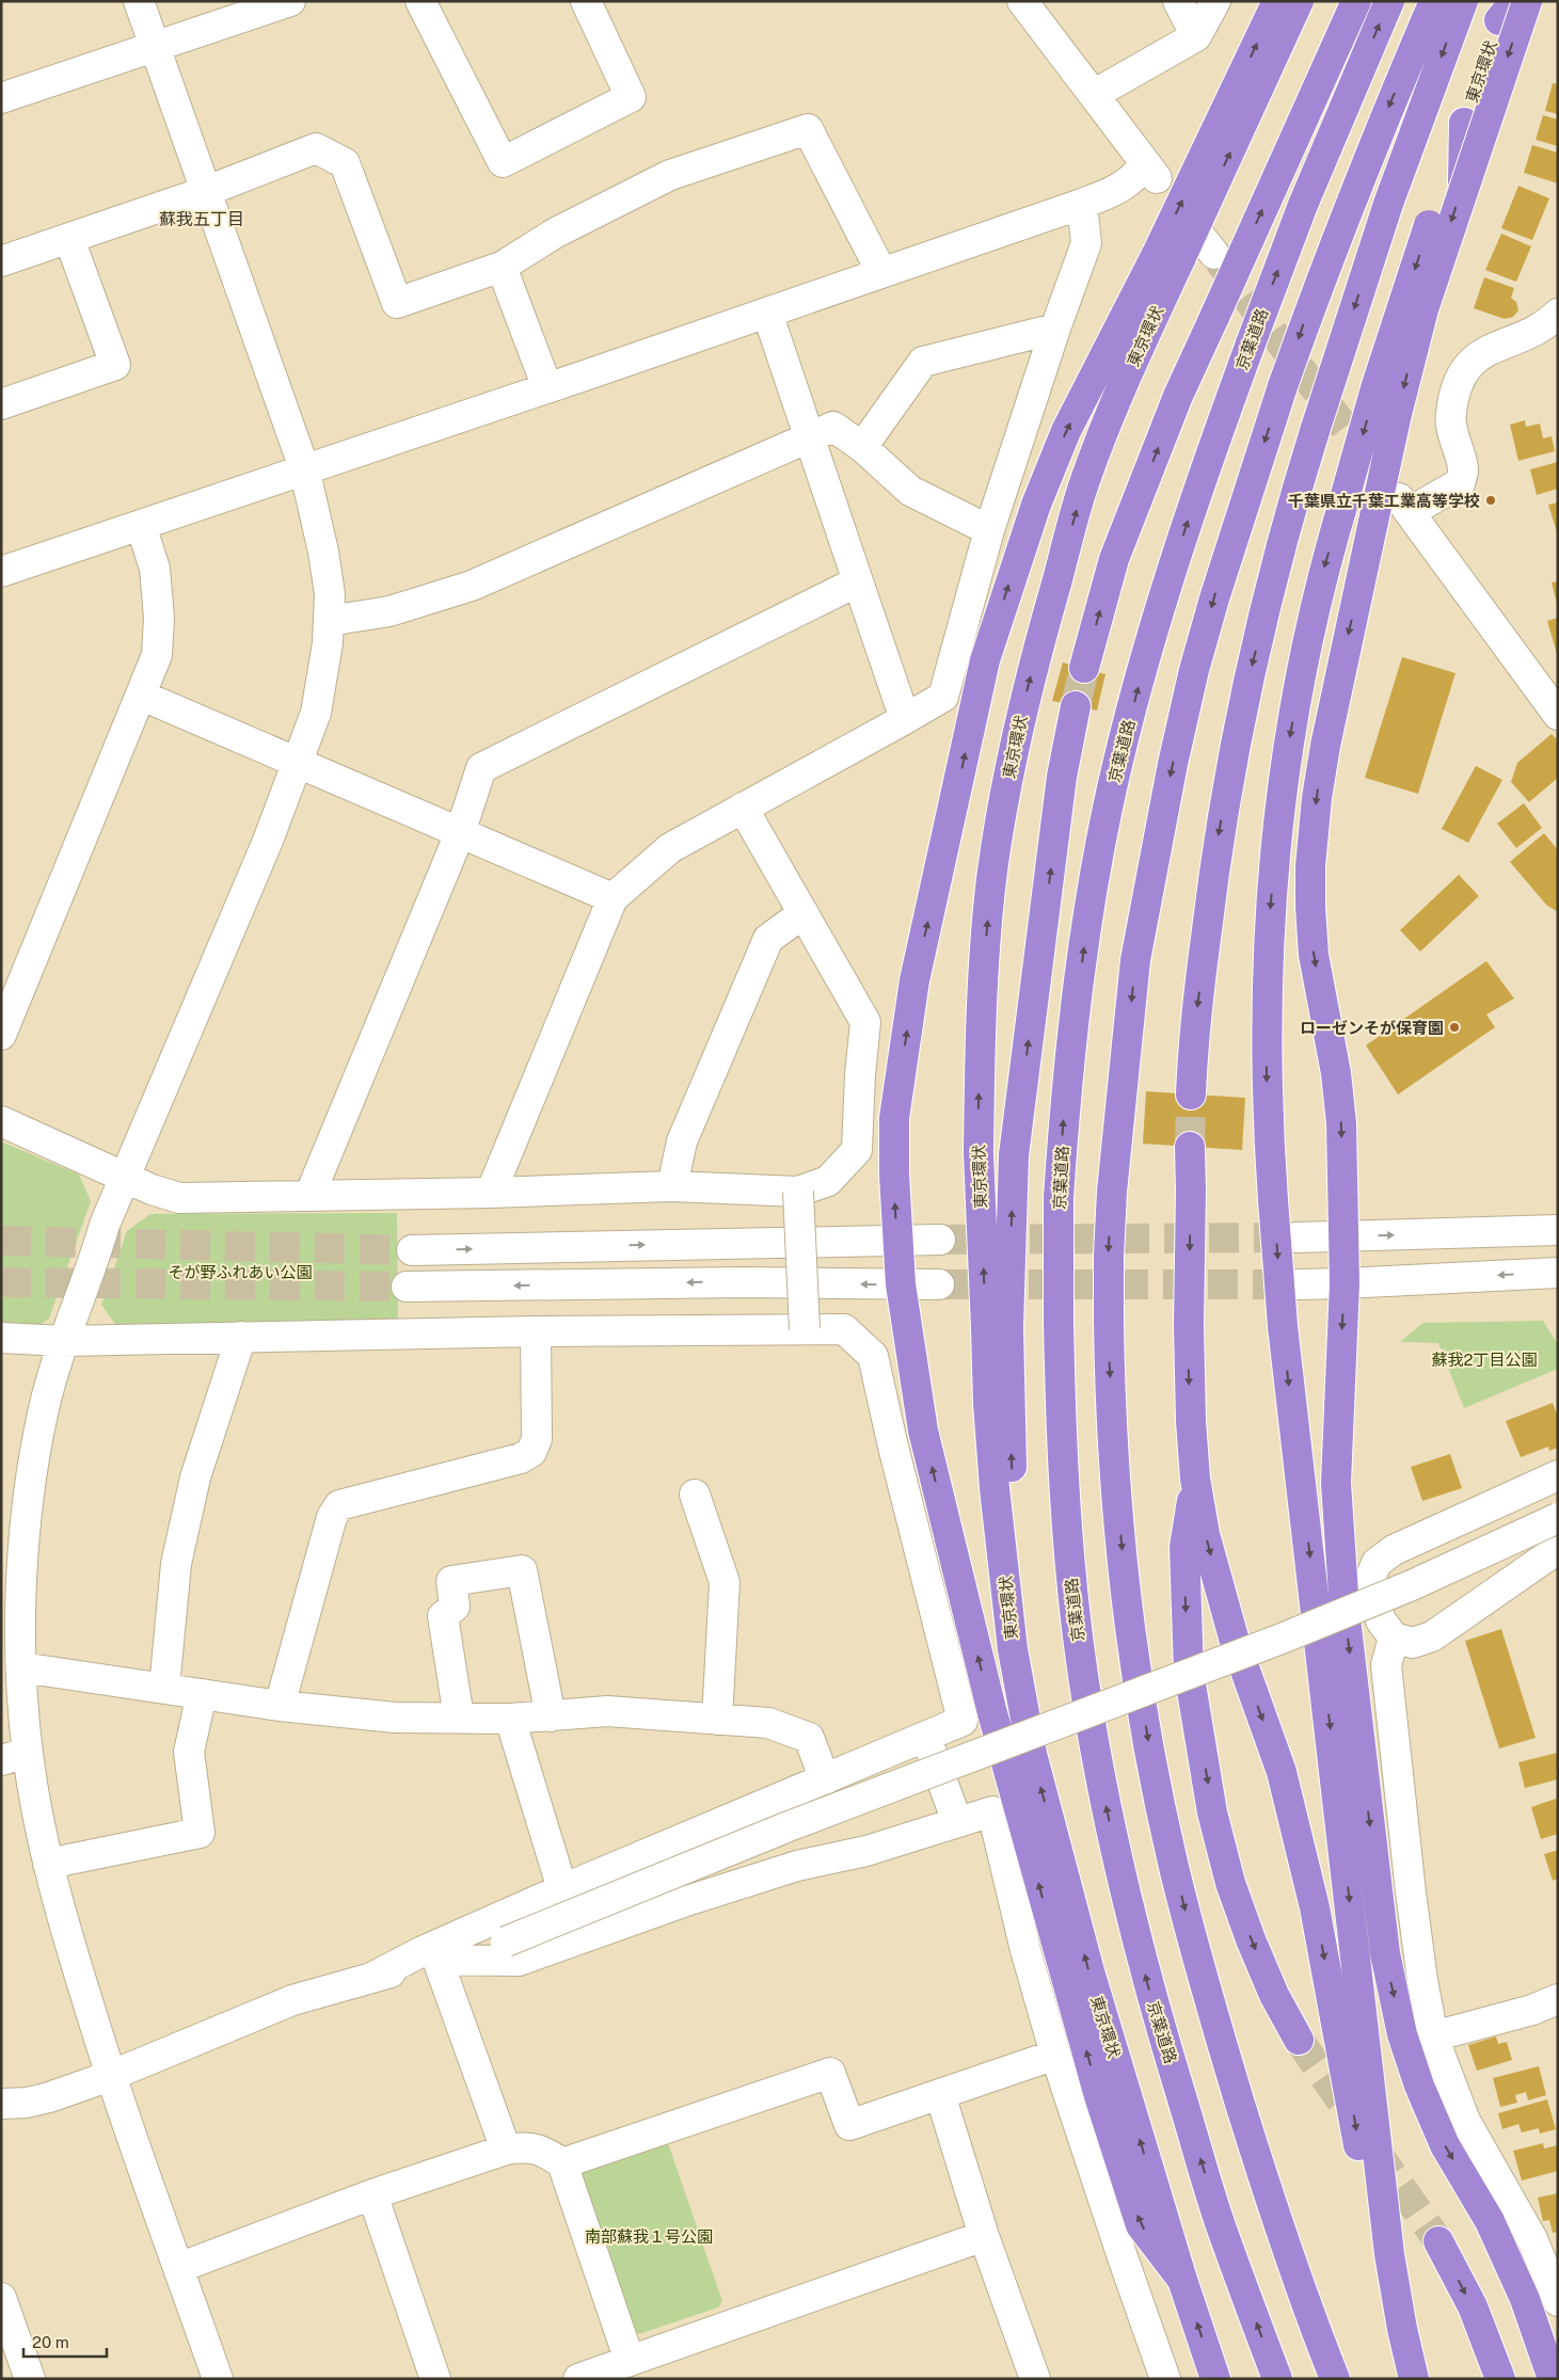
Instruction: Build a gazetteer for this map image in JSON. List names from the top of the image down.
{
  "streets": {
    "highway": ["東京環状", "京葉道路"]
  },
  "districts": ["蘇我五丁目"],
  "parks": ["そが野ふれあい公園", "蘇我2丁目公園", "南部蘇我１号公園"],
  "places": ["千葉県立千葉工業高等学校", "ローゼンそが保育園"],
  "scale_bar": "20 m"
}
